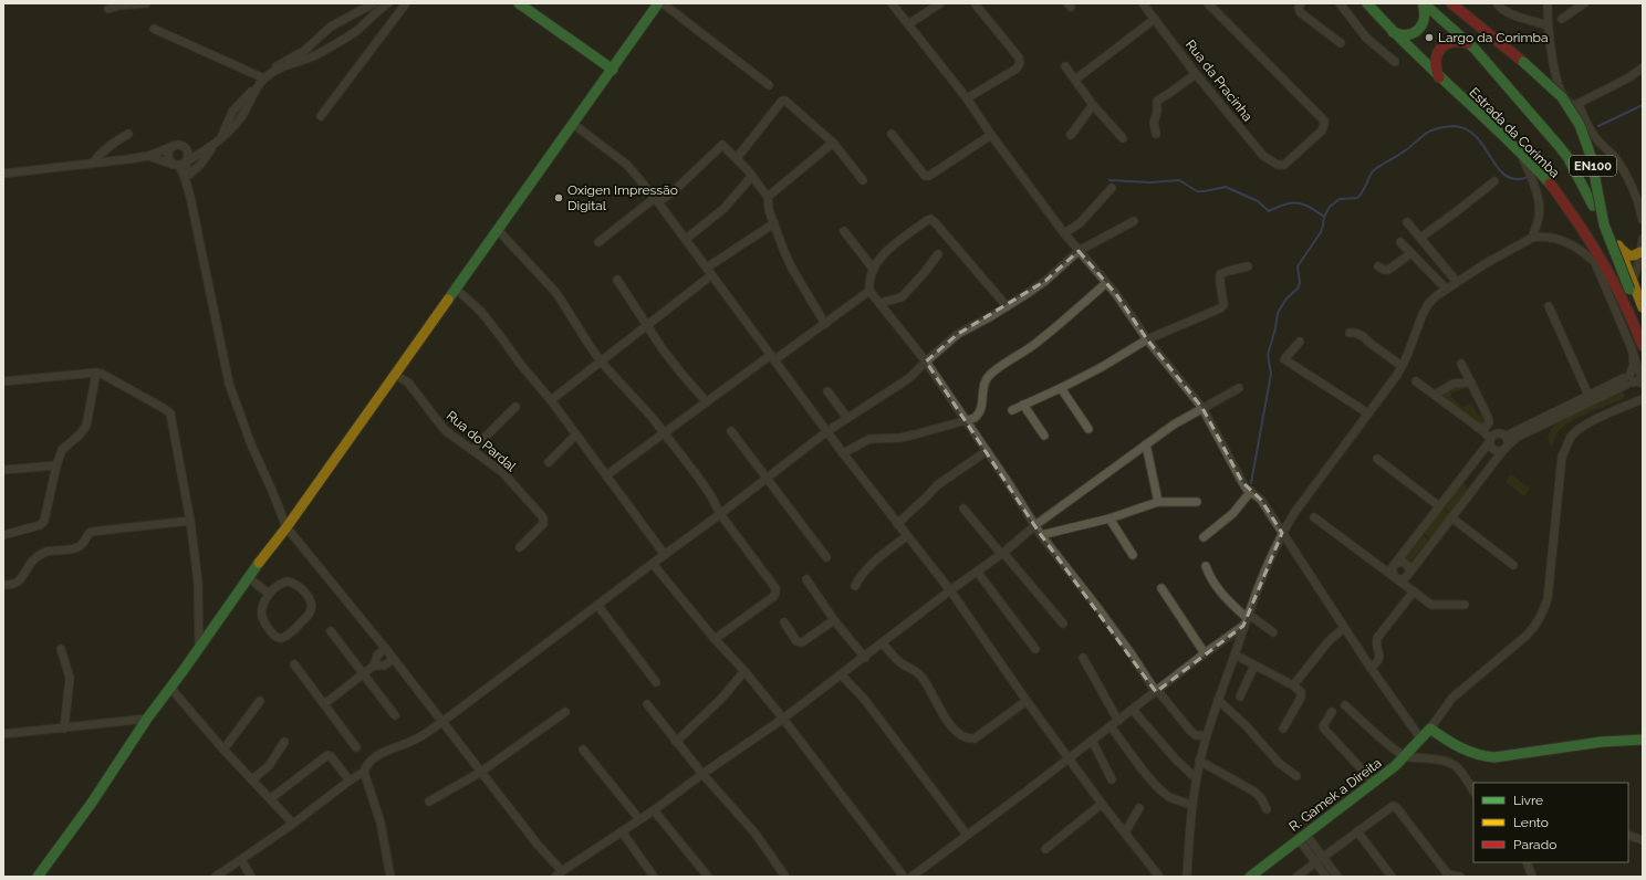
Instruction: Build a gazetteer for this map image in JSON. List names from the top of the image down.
{
  "streets": {
    "main road": ["Estrada da Corimba", "EN100", "R. Gamek a Direita"],
    "street": ["Rua da Pracinha", "Rua do Pardal"]
  },
  "places": ["Largo da Corimba", "Oxigen Impressão Digital"],
  "legend": ["Livre", "Lento", "Parado"]
}
